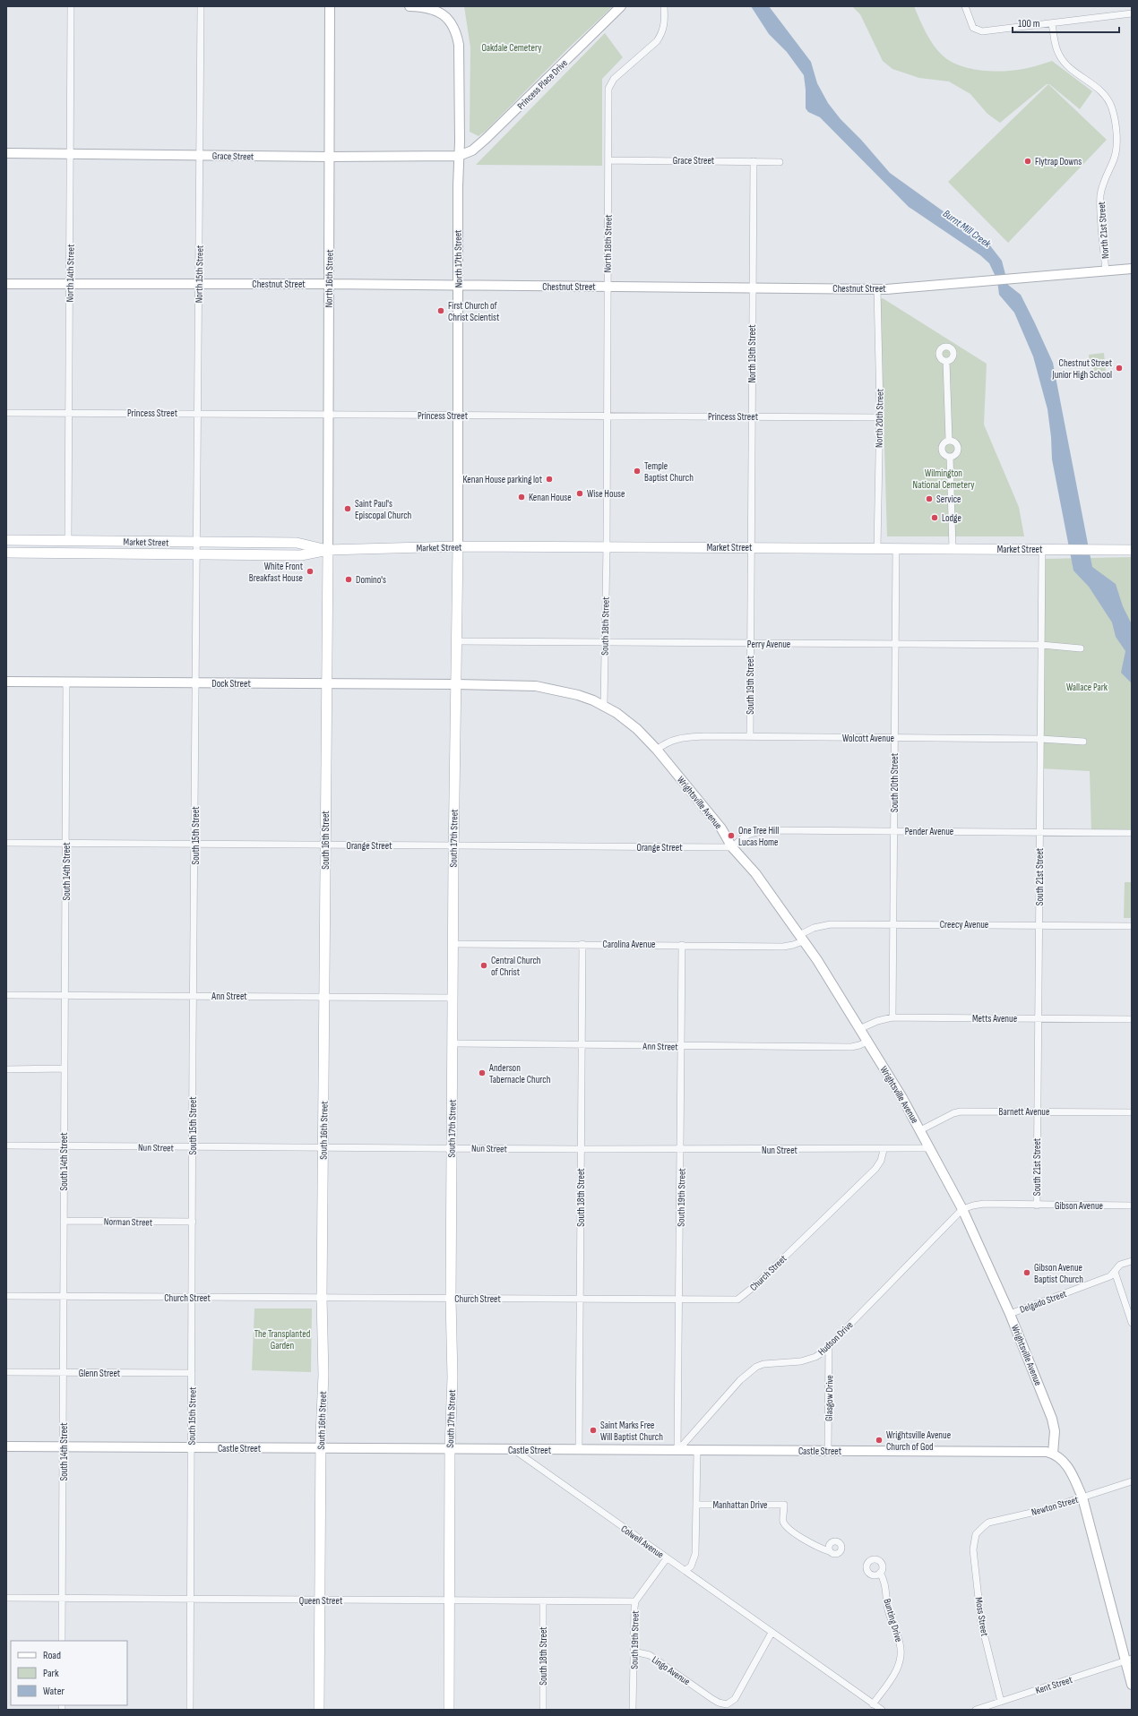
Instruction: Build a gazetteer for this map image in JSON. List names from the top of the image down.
{
  "streets": {
    "main road": ["Market Street", "South 17th Street", "South 16th Street"],
    "street": [
      "Princess Place Drive",
      "Grace Street",
      "North 21st Street",
      "North 18th Street",
      "North 17th Street",
      "North 14th Street",
      "North 15th Street",
      "North 16th Street",
      "Chestnut Street",
      "North 19th Street",
      "Princess Street",
      "North 20th Street",
      "South 18th Street",
      "Perry Avenue",
      "Dock Street",
      "South 19th Street",
      "Wolcott Avenue",
      "South 20th Street",
      "Wrightsville Avenue",
      "Pender Avenue",
      "South 15th Street",
      "Orange Street",
      "South 14th Street",
      "South 21st Street",
      "Creecy Avenue",
      "Carolina Avenue",
      "Ann Street",
      "Metts Avenue",
      "Barnett Avenue",
      "Nun Street",
      "Gibson Avenue",
      "Norman Street",
      "Church Street",
      "Delgado Street",
      "Hudson Drive",
      "Glenn Street",
      "Glasgow Drive",
      "Castle Street",
      "Manhattan Drive",
      "Newton Street",
      "Colwell Avenue",
      "Queen Street",
      "Moss Street",
      "Bunting Drive",
      "Lingo Avenue",
      "Kent Street"
    ]
  },
  "crossings": [
    ["Princess Place Drive", "Grace Street"],
    ["Princess Place Drive", "North 17th Street"],
    ["Grace Street", "North 18th Street"],
    ["Grace Street", "North 17th Street"],
    ["Grace Street", "North 14th Street"],
    ["Grace Street", "North 15th Street"],
    ["Grace Street", "North 16th Street"],
    ["Grace Street", "North 19th Street"],
    ["North 21st Street", "Chestnut Street"],
    ["North 18th Street", "Chestnut Street"],
    ["North 18th Street", "Princess Street"],
    ["North 18th Street", "Market Street"],
    ["North 18th Street", "South 18th Street"],
    ["North 17th Street", "Chestnut Street"],
    ["North 17th Street", "Princess Street"],
    ["North 17th Street", "Market Street"],
    ["North 17th Street", "South 17th Street"],
    ["North 14th Street", "Chestnut Street"],
    ["North 14th Street", "Princess Street"],
    ["North 14th Street", "Market Street"],
    ["North 15th Street", "Chestnut Street"],
    ["North 15th Street", "Princess Street"],
    ["North 15th Street", "Market Street"],
    ["North 15th Street", "South 15th Street"],
    ["North 16th Street", "Chestnut Street"],
    ["North 16th Street", "Princess Street"],
    ["North 16th Street", "Market Street"],
    ["North 16th Street", "South 16th Street"],
    ["Chestnut Street", "North 19th Street"],
    ["Chestnut Street", "North 20th Street"],
    ["North 19th Street", "Princess Street"],
    ["North 19th Street", "Market Street"],
    ["North 19th Street", "South 19th Street"],
    ["Princess Street", "North 20th Street"],
    ["North 20th Street", "Market Street"],
    ["Market Street", "South 18th Street"],
    ["Market Street", "South 19th Street"],
    ["Market Street", "South 20th Street"],
    ["Market Street", "South 15th Street"],
    ["Market Street", "South 17th Street"],
    ["Market Street", "South 16th Street"],
    ["Market Street", "South 21st Street"],
    ["South 18th Street", "Perry Avenue"],
    ["South 18th Street", "Wrightsville Avenue"],
    ["South 18th Street", "Carolina Avenue"],
    ["South 18th Street", "Ann Street"],
    ["South 18th Street", "Nun Street"],
    ["South 18th Street", "Church Street"],
    ["South 18th Street", "Castle Street"],
    ["South 18th Street", "Queen Street"],
    ["Perry Avenue", "South 19th Street"],
    ["Perry Avenue", "South 20th Street"],
    ["Perry Avenue", "South 17th Street"],
    ["Perry Avenue", "South 21st Street"],
    ["Dock Street", "Wrightsville Avenue"],
    ["Dock Street", "South 15th Street"],
    ["Dock Street", "South 17th Street"],
    ["Dock Street", "South 16th Street"],
    ["Dock Street", "South 14th Street"],
    ["South 19th Street", "Wolcott Avenue"],
    ["South 19th Street", "Carolina Avenue"],
    ["South 19th Street", "Ann Street"],
    ["South 19th Street", "Nun Street"],
    ["South 19th Street", "Church Street"],
    ["South 19th Street", "Hudson Drive"],
    ["South 19th Street", "Castle Street"],
    ["South 19th Street", "Colwell Avenue"],
    ["South 19th Street", "Queen Street"],
    ["South 19th Street", "Lingo Avenue"],
    ["Wolcott Avenue", "South 20th Street"],
    ["Wolcott Avenue", "Wrightsville Avenue"],
    ["Wolcott Avenue", "South 21st Street"],
    ["South 20th Street", "Pender Avenue"],
    ["South 20th Street", "Creecy Avenue"],
    ["South 20th Street", "Metts Avenue"],
    ["Wrightsville Avenue", "Pender Avenue"],
    ["Wrightsville Avenue", "South 17th Street"],
    ["Wrightsville Avenue", "Orange Street"],
    ["Wrightsville Avenue", "Creecy Avenue"],
    ["Wrightsville Avenue", "Carolina Avenue"],
    ["Wrightsville Avenue", "Ann Street"],
    ["Wrightsville Avenue", "Metts Avenue"],
    ["Wrightsville Avenue", "Barnett Avenue"],
    ["Wrightsville Avenue", "Nun Street"],
    ["Wrightsville Avenue", "Gibson Avenue"],
    ["Wrightsville Avenue", "Delgado Street"],
    ["Wrightsville Avenue", "Hudson Drive"],
    ["Wrightsville Avenue", "Castle Street"],
    ["Pender Avenue", "Orange Street"],
    ["Pender Avenue", "South 21st Street"],
    ["South 15th Street", "Orange Street"],
    ["South 15th Street", "Ann Street"],
    ["South 15th Street", "Nun Street"],
    ["South 15th Street", "Norman Street"],
    ["South 15th Street", "Church Street"],
    ["South 15th Street", "Glenn Street"],
    ["South 15th Street", "Castle Street"],
    ["South 15th Street", "Queen Street"],
    ["South 17th Street", "Orange Street"],
    ["South 17th Street", "Carolina Avenue"],
    ["South 17th Street", "Ann Street"],
    ["South 17th Street", "Nun Street"],
    ["South 17th Street", "Church Street"],
    ["South 17th Street", "Castle Street"],
    ["South 17th Street", "Queen Street"],
    ["South 16th Street", "Orange Street"],
    ["South 16th Street", "Ann Street"],
    ["South 16th Street", "Nun Street"],
    ["South 16th Street", "Church Street"],
    ["South 16th Street", "Castle Street"],
    ["South 16th Street", "Queen Street"],
    ["Orange Street", "South 14th Street"],
    ["South 14th Street", "Ann Street"],
    ["South 14th Street", "Nun Street"],
    ["South 14th Street", "Norman Street"],
    ["South 14th Street", "Church Street"],
    ["South 14th Street", "Glenn Street"],
    ["South 14th Street", "Castle Street"],
    ["South 14th Street", "Queen Street"],
    ["South 21st Street", "Creecy Avenue"],
    ["South 21st Street", "Metts Avenue"],
    ["South 21st Street", "Barnett Avenue"],
    ["South 21st Street", "Gibson Avenue"],
    ["Creecy Avenue", "Carolina Avenue"],
    ["Nun Street", "Church Street"],
    ["Gibson Avenue", "Hudson Drive"],
    ["Hudson Drive", "Glasgow Drive"],
    ["Hudson Drive", "Castle Street"],
    ["Glasgow Drive", "Castle Street"],
    ["Castle Street", "Colwell Avenue"],
    ["Newton Street", "Moss Street"],
    ["Colwell Avenue", "Bunting Drive"],
    ["Colwell Avenue", "Lingo Avenue"],
    ["Moss Street", "Kent Street"]
  ],
  "water": ["Burnt Mill Creek"],
  "parks": [
    "Oakdale Cemetery",
    "Wilmington National Cemetery",
    "Wallace Park",
    "The Transplanted Garden"
  ],
  "places": [
    "Flytrap Downs",
    "First Church of Christ Scientist",
    "Chestnut Street Junior High School",
    "Temple Baptist Church",
    "Kenan House parking lot",
    "Wise House",
    "Kenan House",
    "Service",
    "Saint Paul's Episcopal Church",
    "Lodge",
    "White Front Breakfast House",
    "Domino's",
    "One Tree Hill Lucas Home",
    "Central Church of Christ",
    "Anderson Tabernacle Church",
    "Gibson Avenue Baptist Church",
    "Saint Marks Free Will Baptist Church",
    "Wrightsville Avenue Church of God"
  ],
  "legend": ["Road", "Park", "Water"],
  "scale_bar": "100 m"
}
